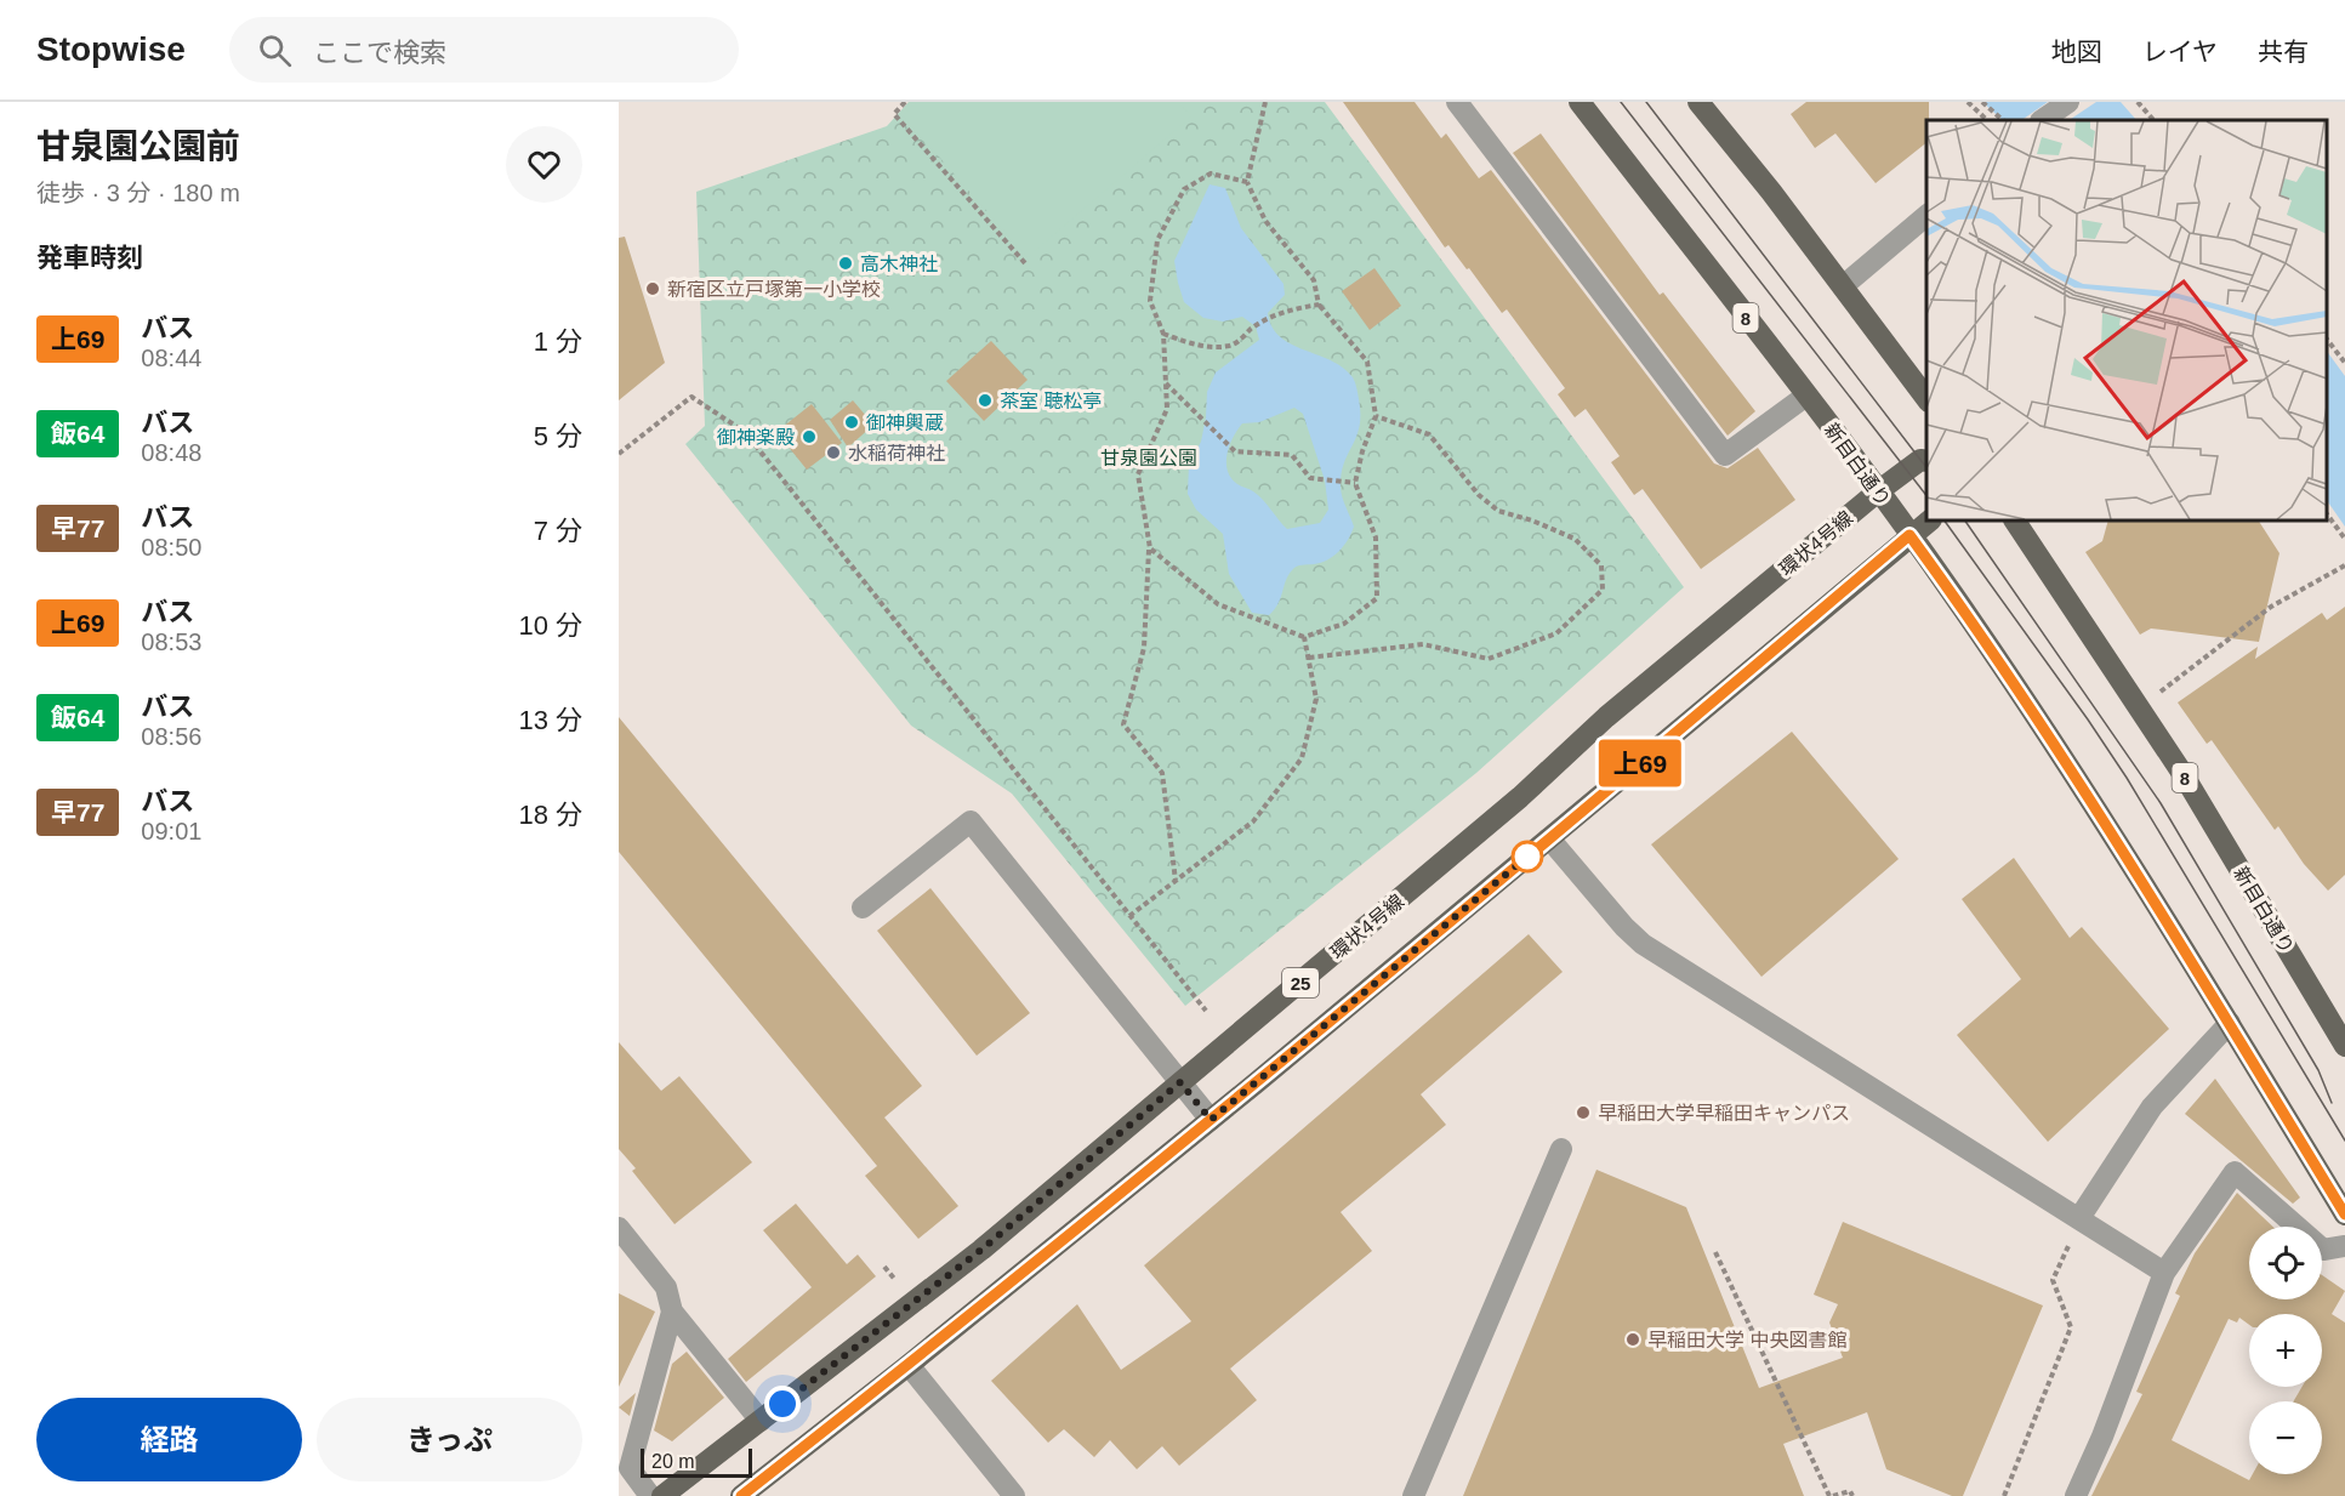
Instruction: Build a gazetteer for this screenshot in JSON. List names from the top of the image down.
{
  "streets": {
    "main road": [
      "8",
      "新目白通り",
      "環状4号線",
      "25"
    ]
  },
  "crossings": [
    ["新目白通り", "環状4号線"],
    ["新目白通り", "25"]
  ],
  "parks": ["甘泉園公園"],
  "places": [
    "高木神社",
    "新宿区立戸塚第一小学校",
    "茶室 聴松亭",
    "御神輿蔵",
    "御神楽殿",
    "水稲荷神社",
    "早稲田大学早稲田キャンパス",
    "早稲田大学 中央図書館"
  ],
  "lines": ["bus line 上69"],
  "scale_bar": "20 m",
  "page": {
    "header": "Stopwise",
    "search": "ここで検索",
    "nav": ["地図", "レイヤ", "共有"],
    "heading": [
      ["甘泉園公園前", "徒歩 · 3 分 · 180 m"],
      "発車時刻"
    ],
    "on_map": "上69",
    "list": [
      {
        "mark": "上69",
        "name": "バス",
        "note": "08:44",
        "value": "1 分"
      },
      {
        "mark": "飯64",
        "name": "バス",
        "note": "08:48",
        "value": "5 分"
      },
      {
        "mark": "早77",
        "name": "バス",
        "note": "08:50",
        "value": "7 分"
      },
      {
        "mark": "上69",
        "name": "バス",
        "note": "08:53",
        "value": "10 分"
      },
      {
        "mark": "飯64",
        "name": "バス",
        "note": "08:56",
        "value": "13 分"
      },
      {
        "mark": "早77",
        "name": "バス",
        "note": "09:01",
        "value": "18 分"
      }
    ],
    "map_buttons": ["+", "−"],
    "buttons": ["経路", "きっぷ"],
    "scale": "20 m"
  }
}
